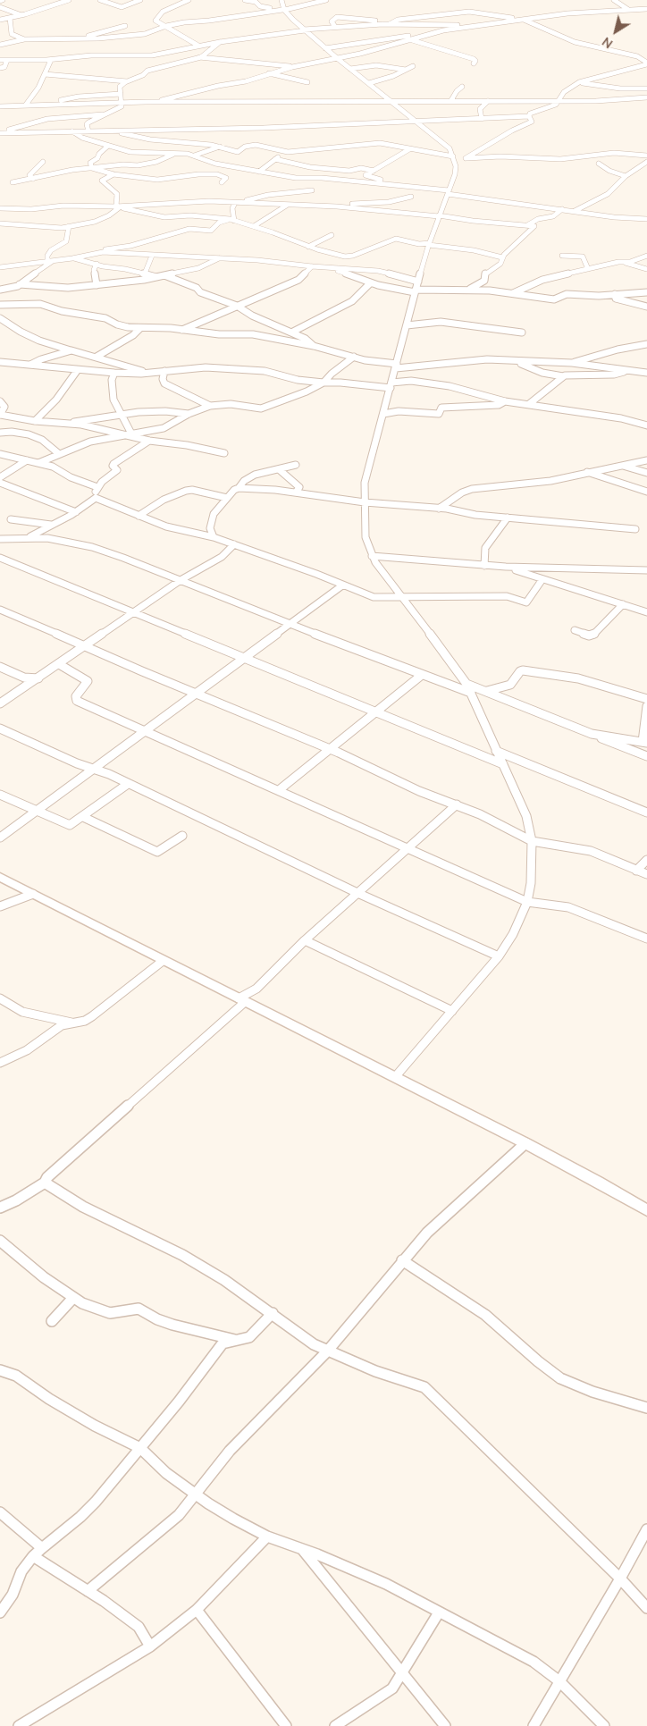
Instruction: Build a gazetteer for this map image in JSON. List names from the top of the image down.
{
  "north": "bottom left"
}
